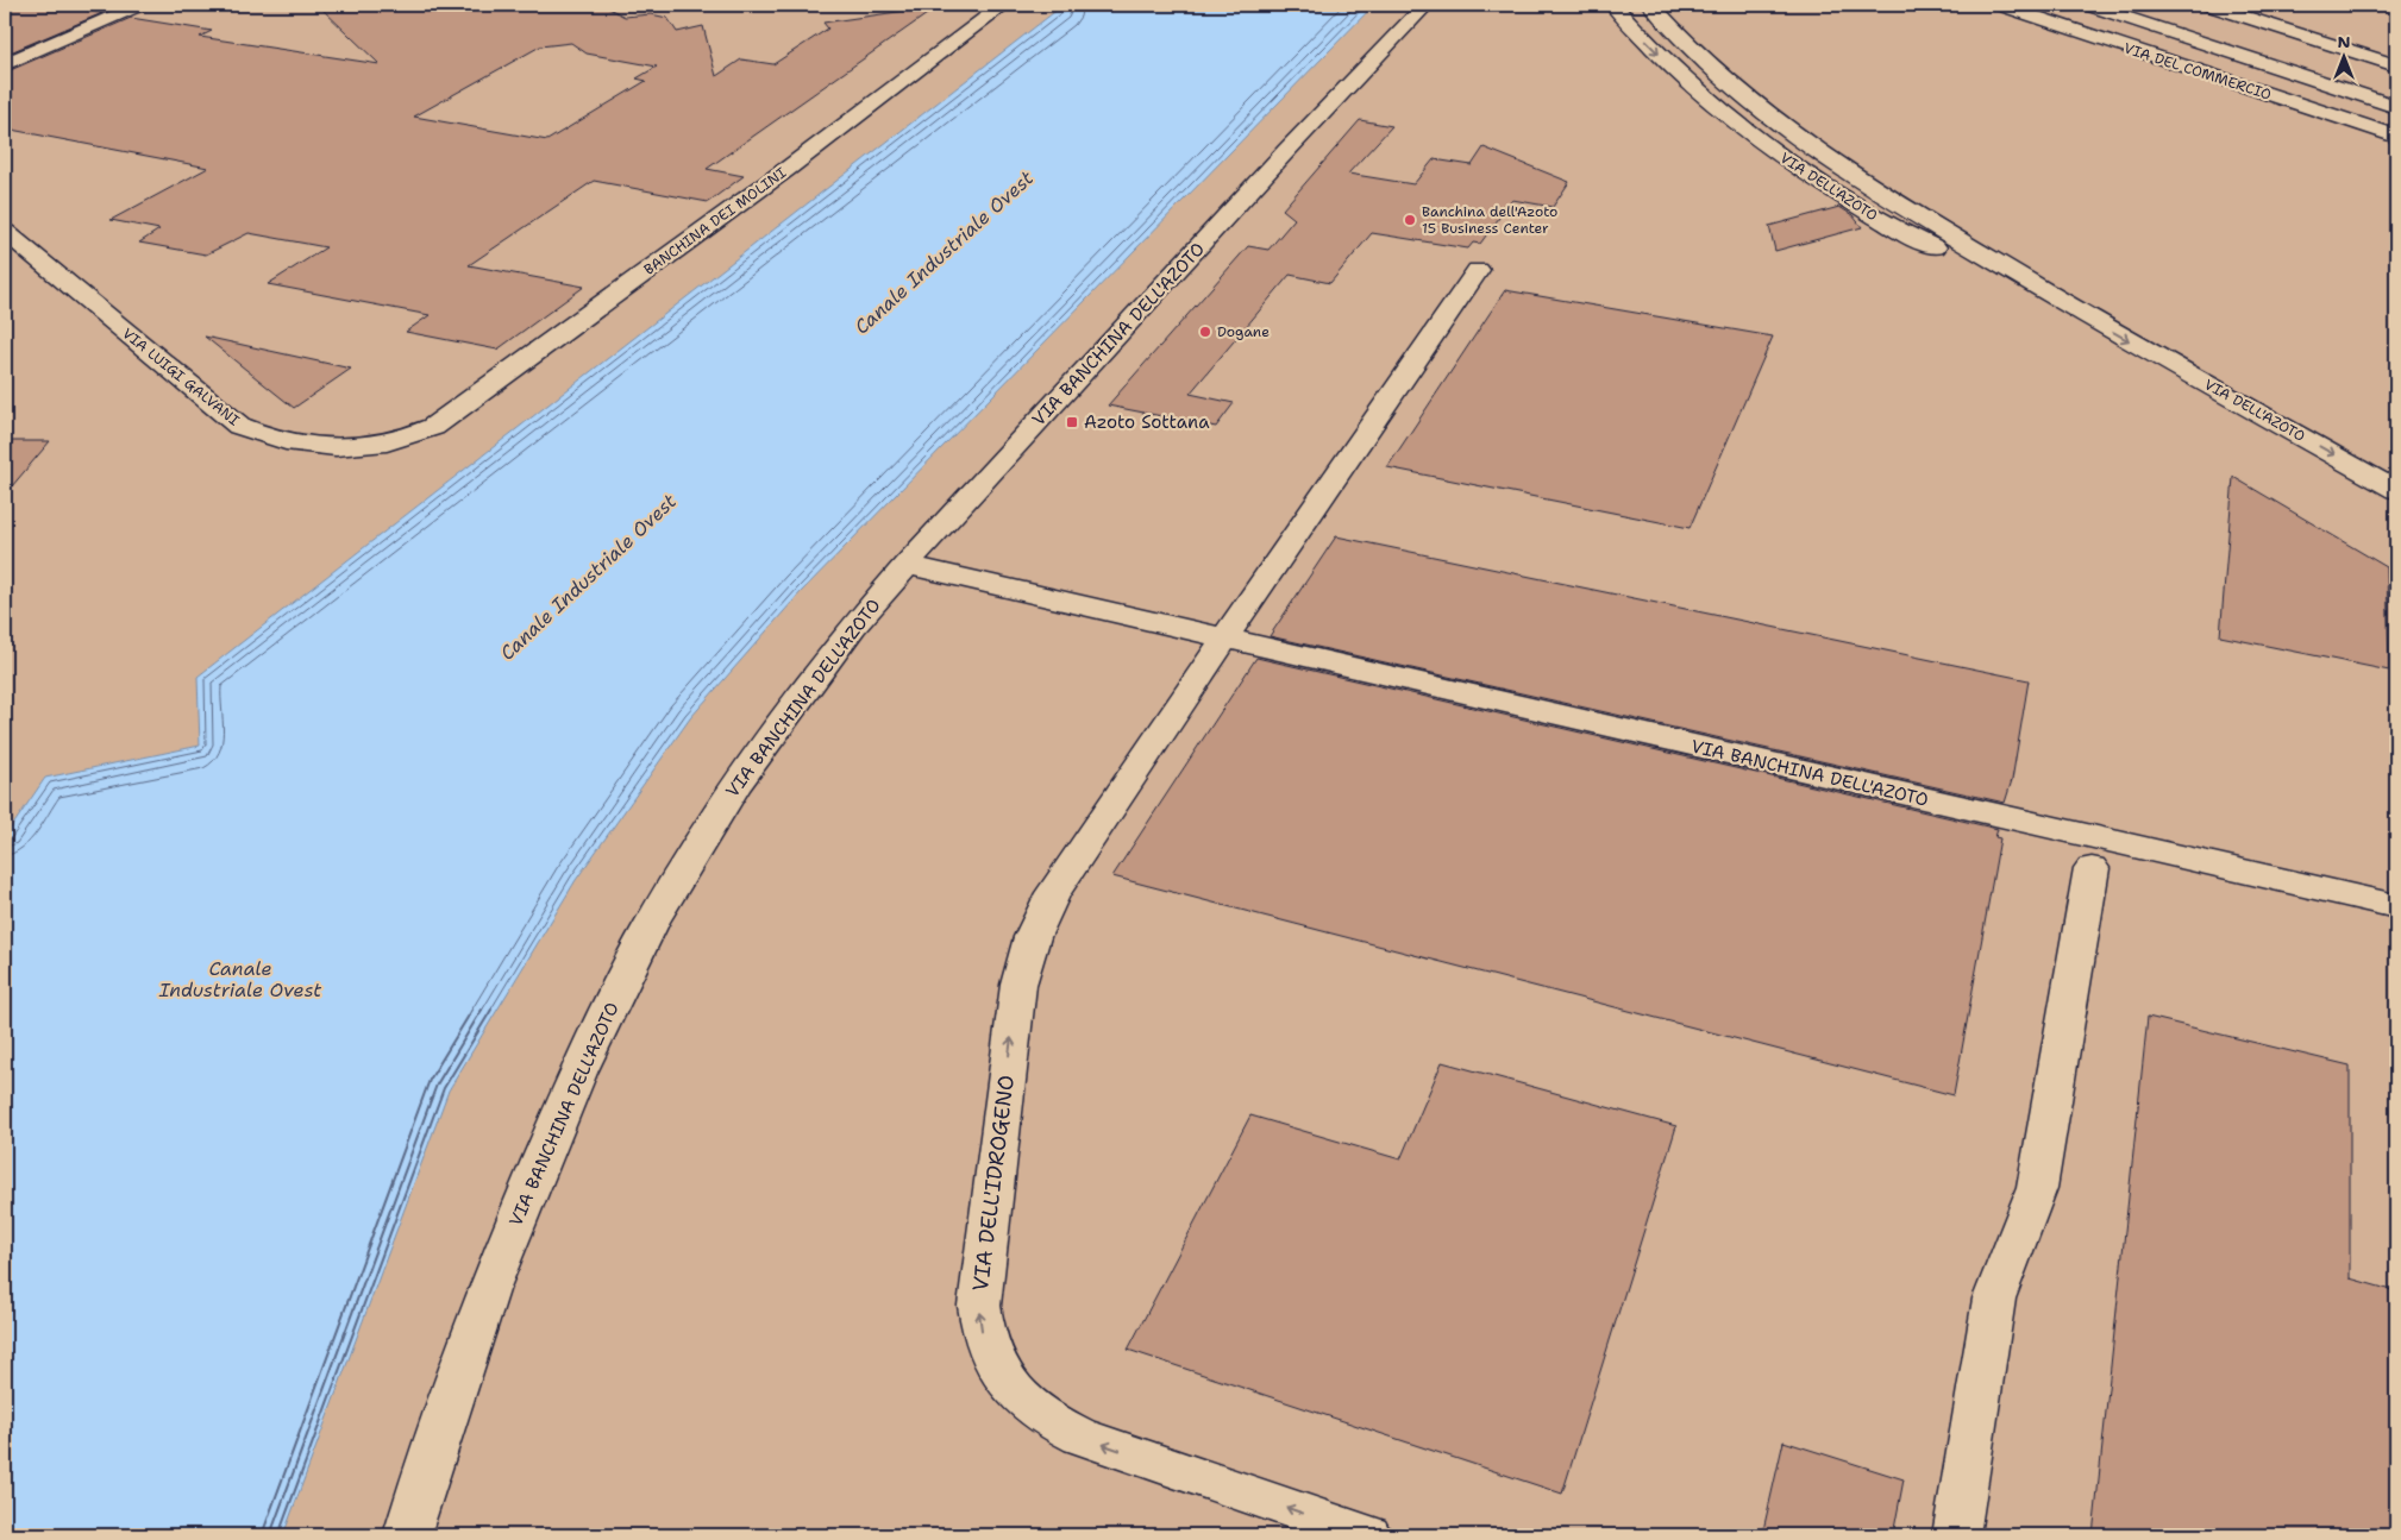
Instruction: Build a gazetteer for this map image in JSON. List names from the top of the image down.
{
  "streets": {
    "street": [
      "VIA DEL COMMERCIO",
      "VIA DELL'AZOTO",
      "BANCHINA DEI MOLINI",
      "VIA BANCHINA DELL'AZOTO",
      "VIA LUIGI GALVANI",
      "VIA DELL'IDROGENO"
    ]
  },
  "crossings": [
    ["BANCHINA DEI MOLINI", "VIA LUIGI GALVANI"],
    ["VIA BANCHINA DELL'AZOTO", "VIA DELL'IDROGENO"]
  ],
  "water": ["Canale Industriale Ovest"],
  "places": {
    "other": ["Banchina dell'Azoto 15 Business Center", "Dogane"],
    "transit": ["Azoto Sottana"]
  },
  "north": "top"
}
